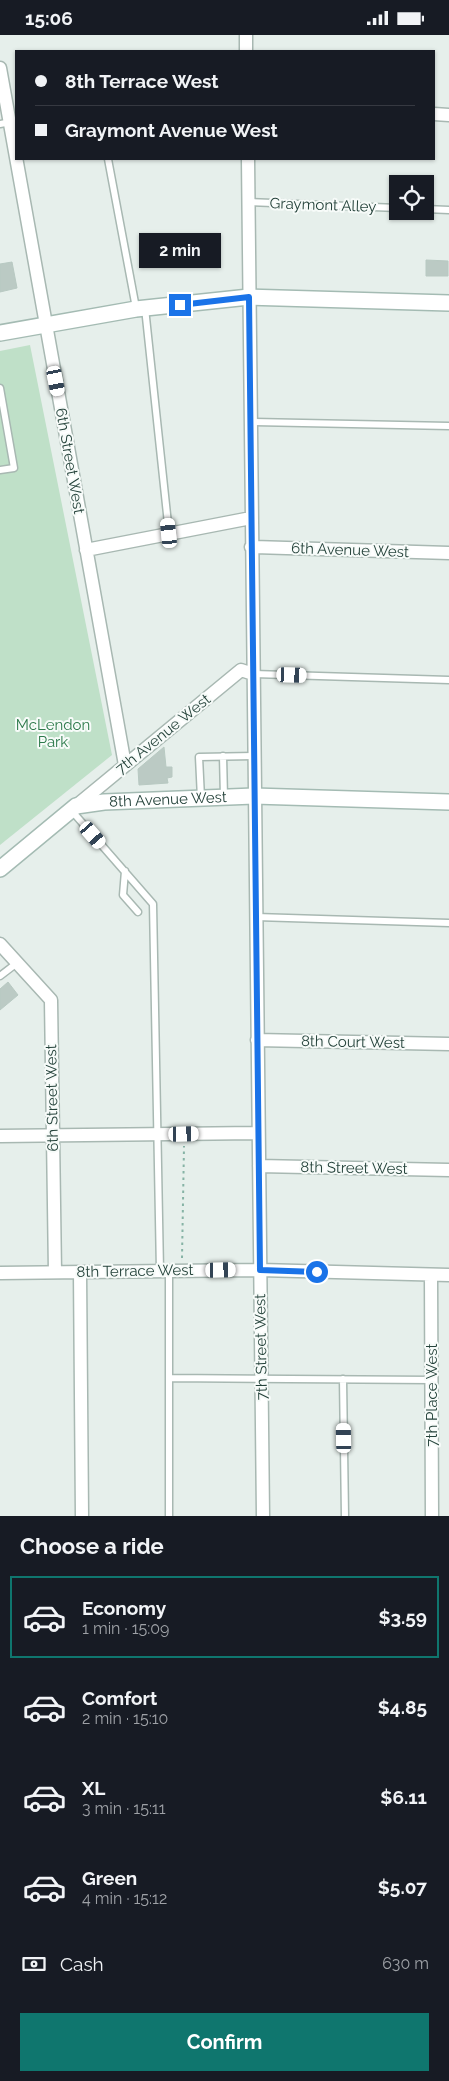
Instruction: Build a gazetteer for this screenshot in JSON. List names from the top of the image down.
{
  "streets": {
    "main road": ["8th Avenue West"],
    "street": [
      "6th Street West",
      "6th Avenue West",
      "7th Avenue West",
      "8th Court West",
      "8th Street West",
      "8th Terrace West",
      "7th Street West",
      "7th Place West"
    ],
    "lane": ["Graymont Alley"]
  },
  "crossings": [
    ["Graymont Alley", "7th Street West"],
    ["6th Street West", "7th Avenue West"],
    ["6th Street West", "8th Terrace West"],
    ["6th Avenue West", "7th Street West"],
    ["7th Avenue West", "8th Avenue West"],
    ["7th Avenue West", "7th Street West"],
    ["8th Avenue West", "7th Street West"],
    ["8th Court West", "7th Street West"],
    ["8th Street West", "7th Street West"],
    ["8th Terrace West", "7th Street West"],
    ["8th Terrace West", "7th Place West"]
  ],
  "parks": ["McLendon Park"],
  "page": {
    "status": "15:06",
    "banner": ["8th Terrace West", "Graymont Avenue West"],
    "bubble": "2 min",
    "heading": "Choose a ride",
    "list": [
      {
        "name": "Economy",
        "note": "1 min · 15:09",
        "value": "$3.59"
      },
      {
        "name": "Comfort",
        "note": "2 min · 15:10",
        "value": "$4.85"
      },
      {
        "name": "XL",
        "note": "3 min · 15:11",
        "value": "$6.11"
      },
      {
        "name": "Green",
        "note": "4 min · 15:12",
        "value": "$5.07"
      }
    ],
    "pay": ["Cash", "630 m"],
    "buttons": "Confirm"
  }
}
